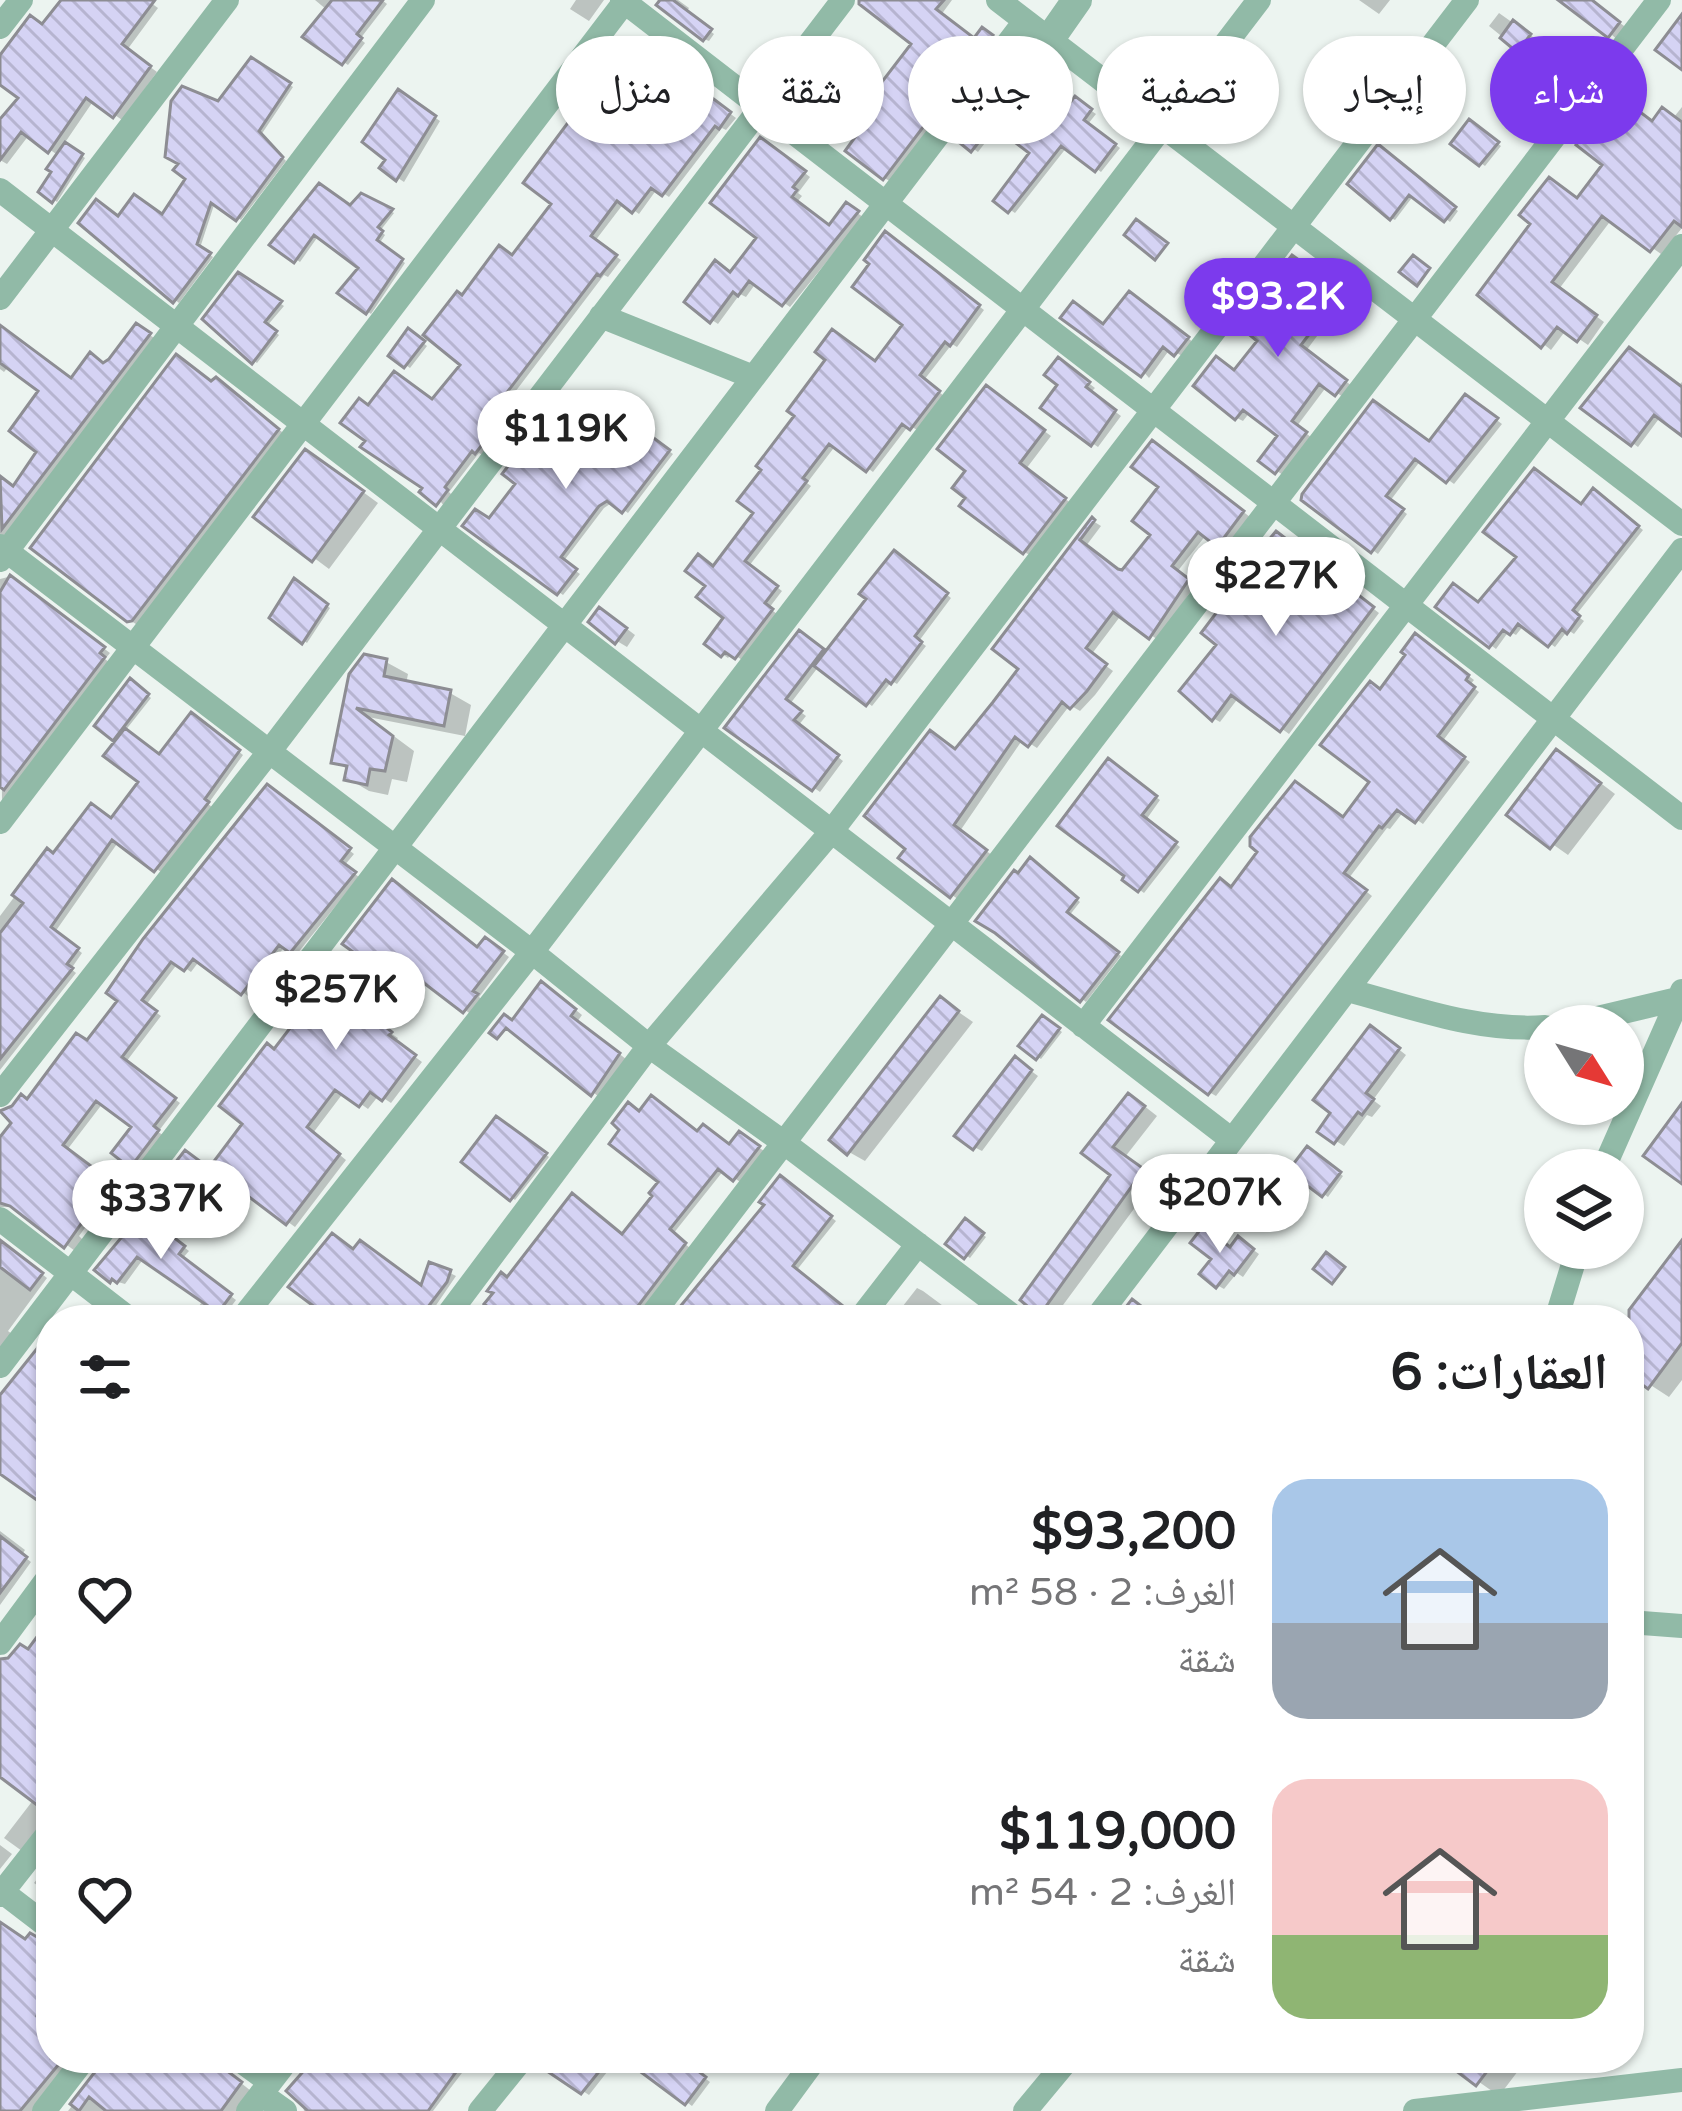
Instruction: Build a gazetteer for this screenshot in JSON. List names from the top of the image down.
{
  "north": "bottom right",
  "page": {
    "chip": [
      "شراء",
      "إيجار",
      "تصفية",
      "جديد",
      "شقة",
      "منزل"
    ],
    "price": [
      "$93.2K",
      "$119K",
      "$227K",
      "$257K",
      "$207K",
      "$337K"
    ],
    "heading": "العقارات: 6",
    "list": [
      {
        "name": "$93,200",
        "note": "الغرف: 2 · 58 m² · شقة"
      },
      {
        "name": "$119,000",
        "note": "الغرف: 2 · 54 m² · شقة"
      }
    ]
  }
}
